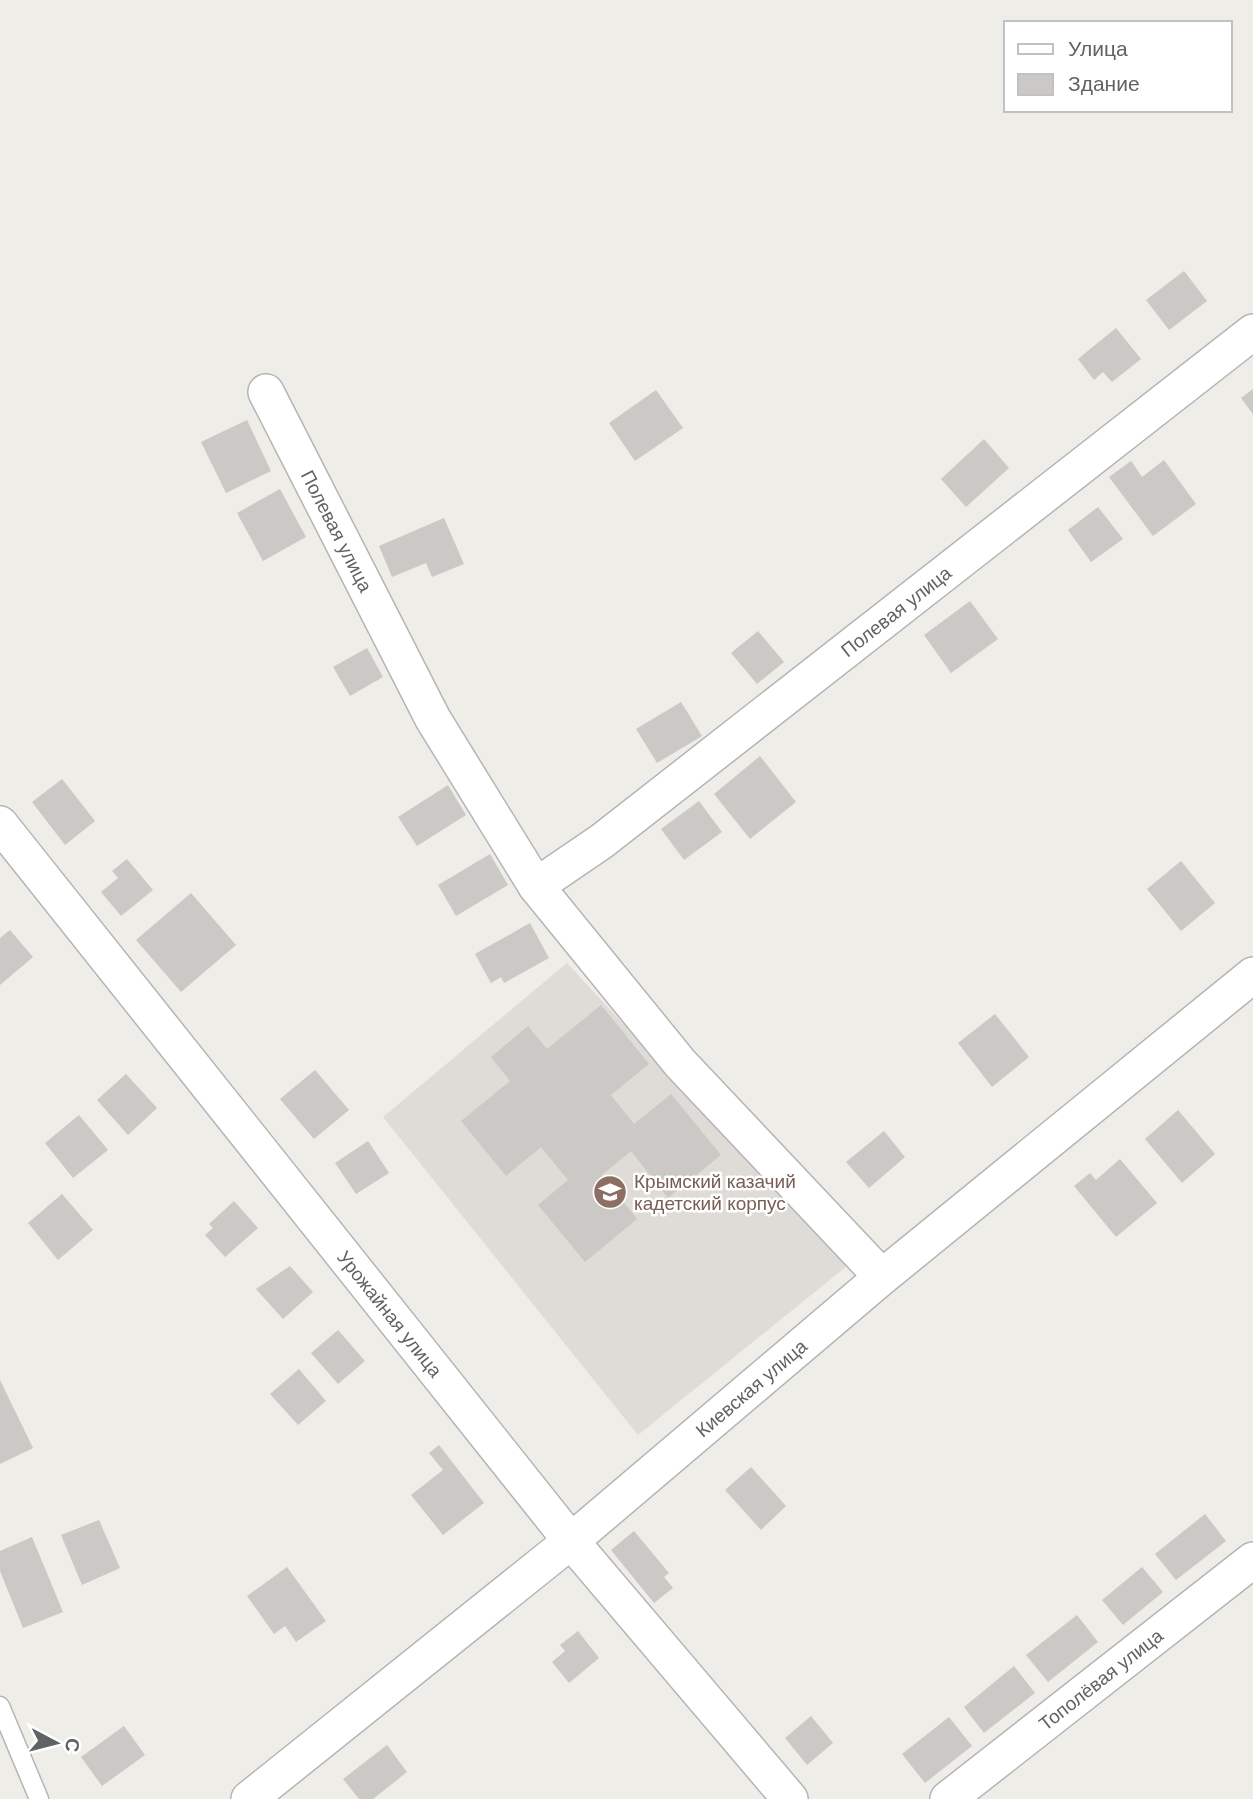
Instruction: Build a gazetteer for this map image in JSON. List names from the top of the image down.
{
  "streets": {
    "street": [
      "Полевая улица",
      "Урожайная улица",
      "Киевская улица",
      "Тополёвая улица"
    ]
  },
  "crossings": [
    ["Полевая улица", "Киевская улица"],
    ["Урожайная улица", "Киевская улица"]
  ],
  "places": {
    "school or university": ["Крымский казачий кадетский корпус"]
  },
  "legend": ["Улица", "Здание"],
  "north": "right"
}
